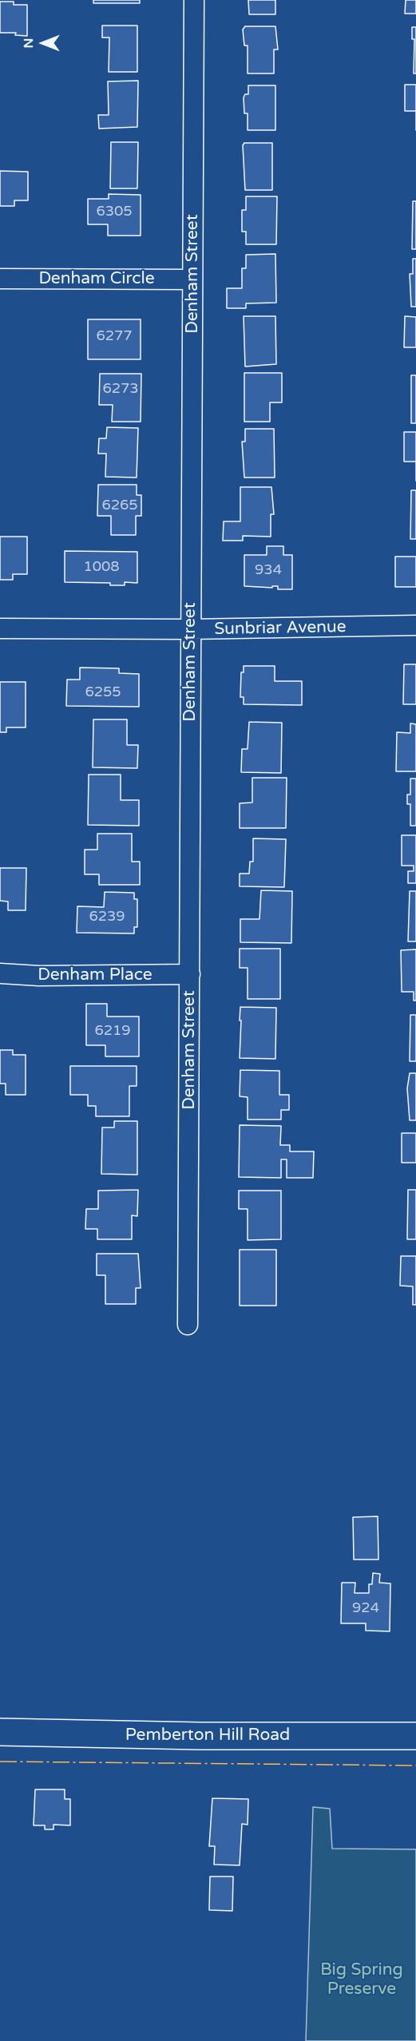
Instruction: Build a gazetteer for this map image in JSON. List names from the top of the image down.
{
  "streets": {
    "street": [
      "Denham Street",
      "Denham Circle",
      "Sunbriar Avenue",
      "Denham Place",
      "Pemberton Hill Road"
    ]
  },
  "crossings": [
    ["Denham Street", "Denham Circle"],
    ["Denham Street", "Sunbriar Avenue"],
    ["Denham Street", "Denham Place"]
  ],
  "parks": ["Big Spring Preserve"],
  "house_numbers": [
    "6305",
    "6277",
    "6273",
    "6265",
    "1008",
    "934",
    "6255",
    "6239",
    "6219",
    "924"
  ],
  "north": "left"
}
